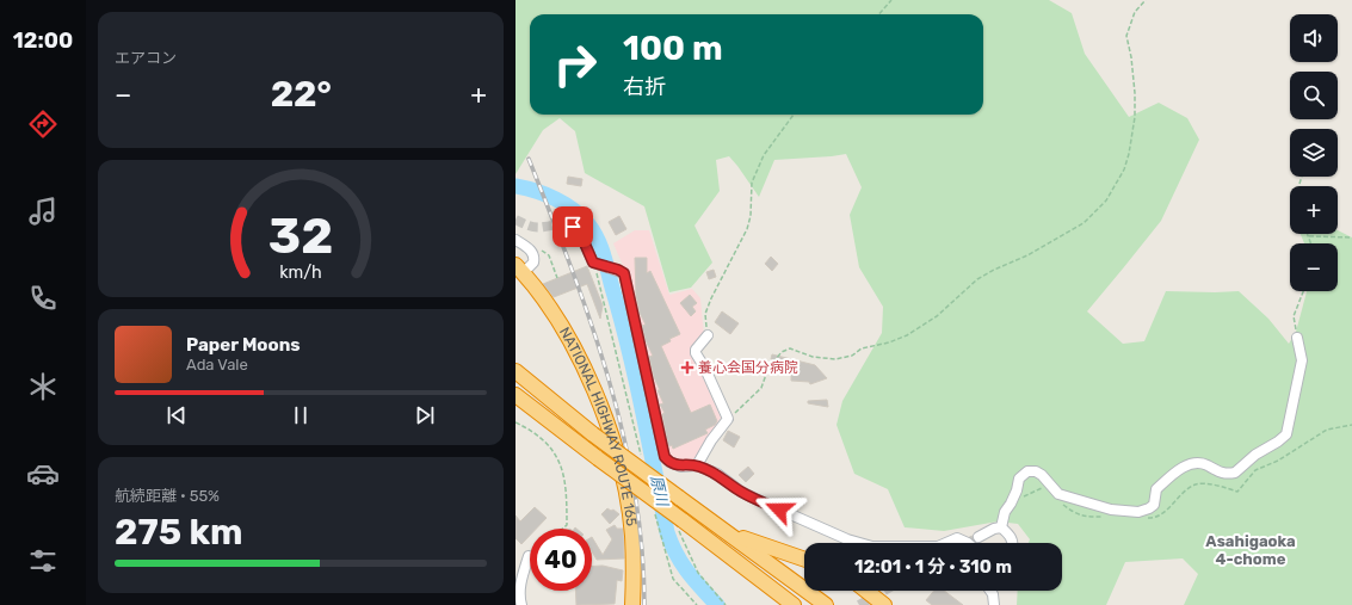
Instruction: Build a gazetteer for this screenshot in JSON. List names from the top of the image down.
{
  "streets": {
    "highway": ["NATIONAL HIGHWAY ROUTE 165"]
  },
  "districts": ["Asahigaoka 4-chome"],
  "water": ["原川"],
  "places": {
    "health": ["養心会国分病院"]
  },
  "page": {
    "tabs": "12:00",
    "tile": [
      "エアコン",
      ["航続距離 · 55%", "275 km"]
    ],
    "map_buttons": ["+", "−"],
    "turn": ["100 m", "右折"],
    "heat": ["−", "22°", "+"],
    "song": ["Paper Moons", "Ada Vale"],
    "limit": "40",
    "trip": "12:01 · 1 分 · 310 m",
    "gauge": ["32", "km/h"]
  }
}
